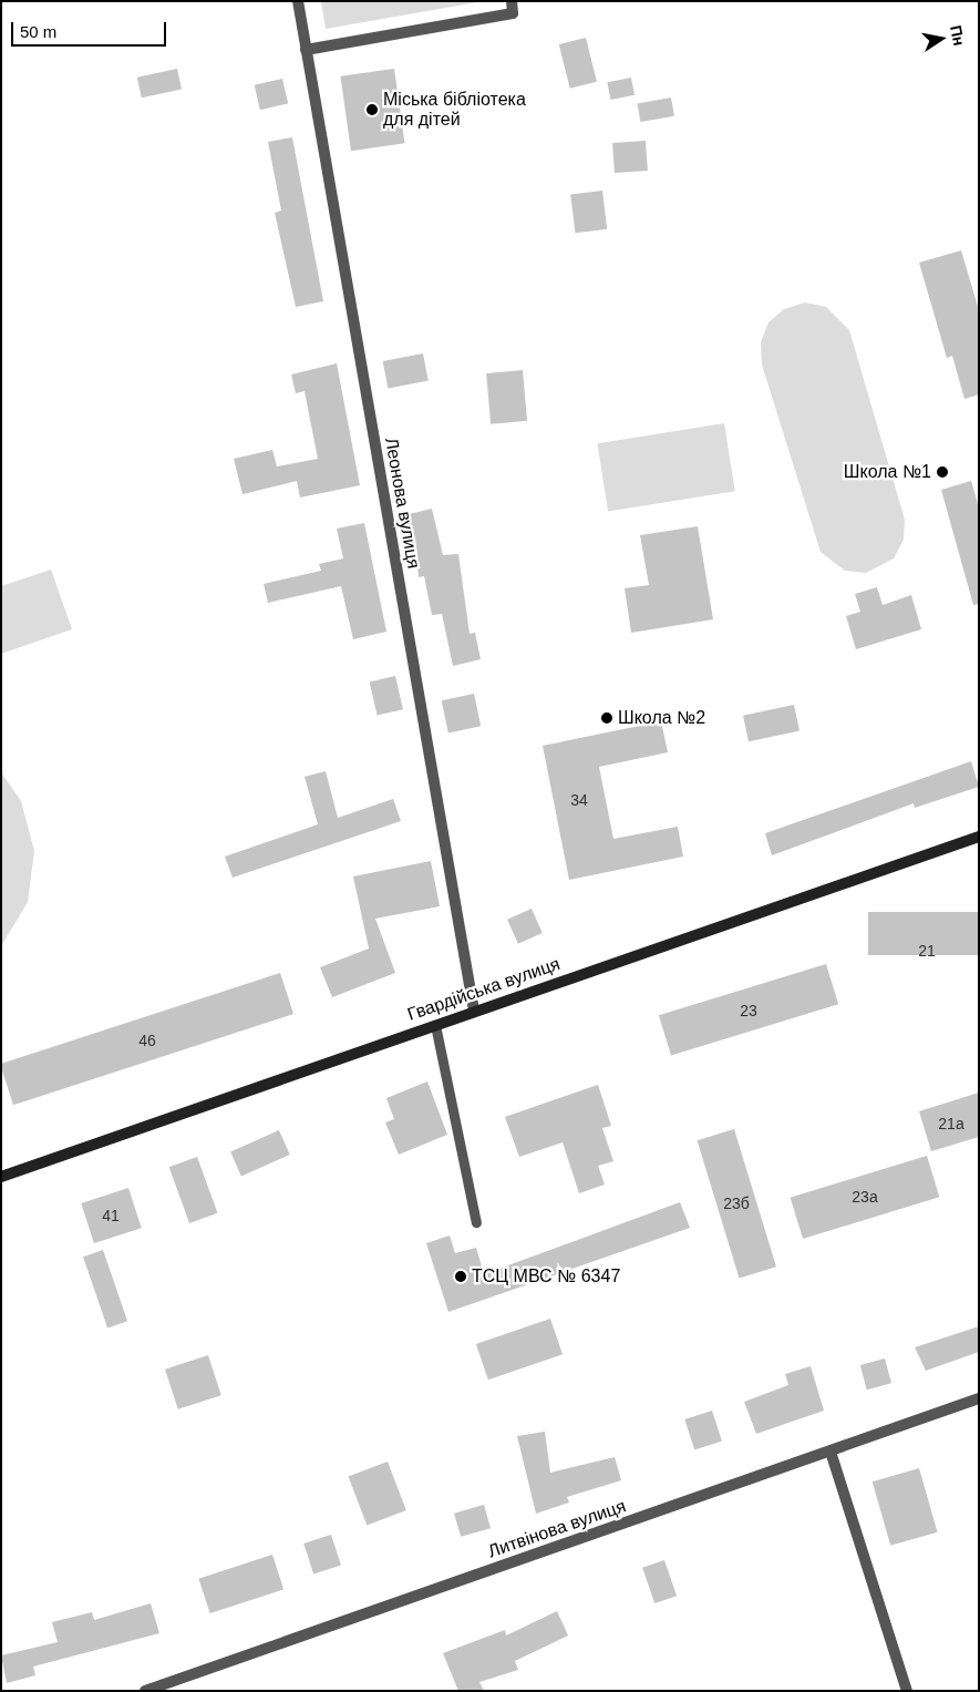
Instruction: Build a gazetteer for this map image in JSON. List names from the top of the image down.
{
  "streets": {
    "street": ["Леонова вулиця", "Гвардійська вулиця", "Литвінова вулиця"]
  },
  "crossings": [
    ["Леонова вулиця", "Гвардійська вулиця"]
  ],
  "places": [
    "Міська бібліотека для дітей",
    "Школа №1",
    "Школа №2",
    "ТСЦ МВС № 6347"
  ],
  "house_numbers": [
    "34",
    "21",
    "23",
    "46",
    "21а",
    "23а",
    "23б",
    "41"
  ],
  "scale_bar": "50 m",
  "north": "right"
}
